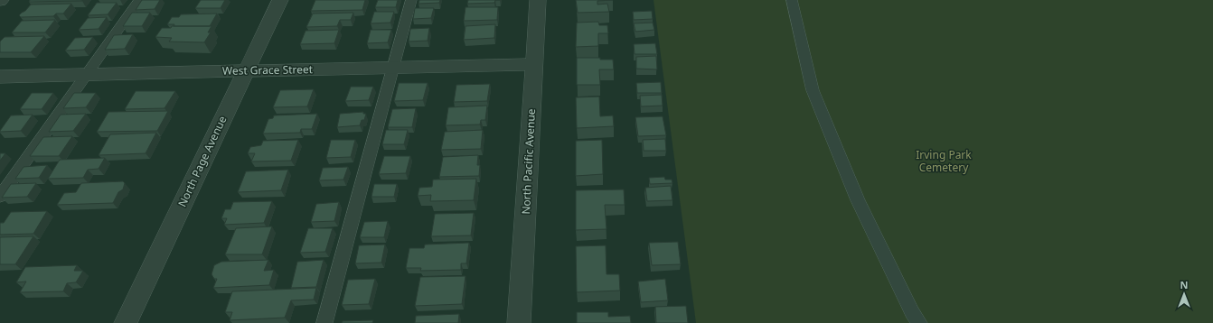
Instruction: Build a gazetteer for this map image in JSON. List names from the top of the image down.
{
  "streets": {
    "street": ["West Grace Street", "North Page Avenue", "North Pacific Avenue"]
  },
  "crossings": [
    ["West Grace Street", "North Page Avenue"],
    ["West Grace Street", "North Pacific Avenue"]
  ],
  "parks": ["Irving Park Cemetery"],
  "north": "top"
}
